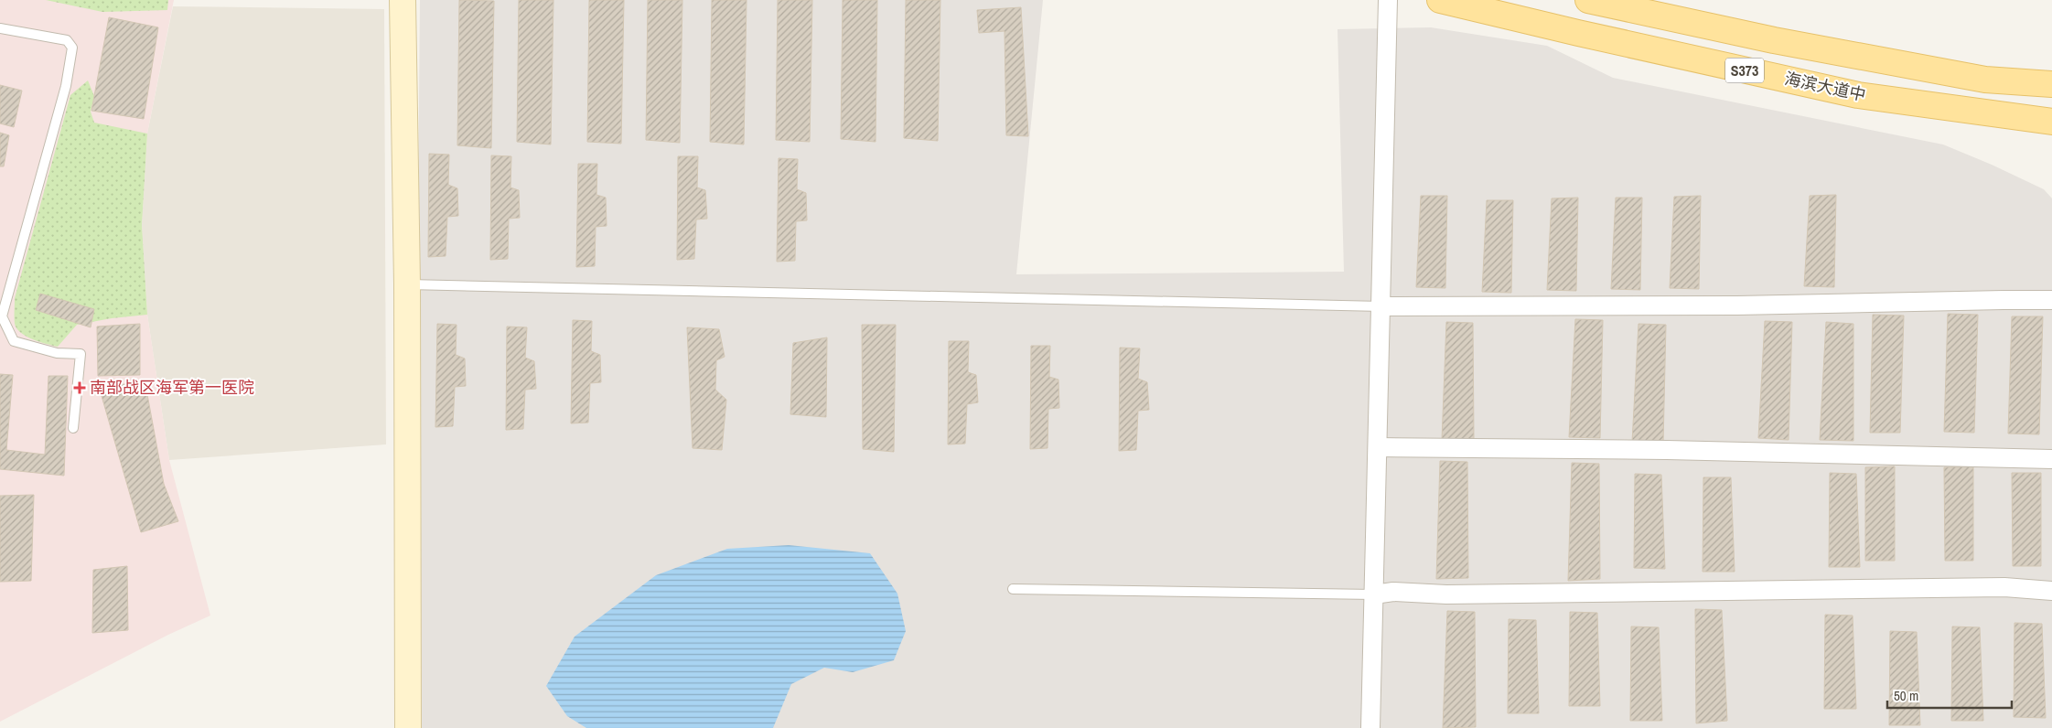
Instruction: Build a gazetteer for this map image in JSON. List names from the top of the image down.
{
  "streets": {
    "main road": ["S373", "海滨大道中"]
  },
  "places": {
    "health": ["南部战区海军第一医院"]
  },
  "scale_bar": "50 m"
}
